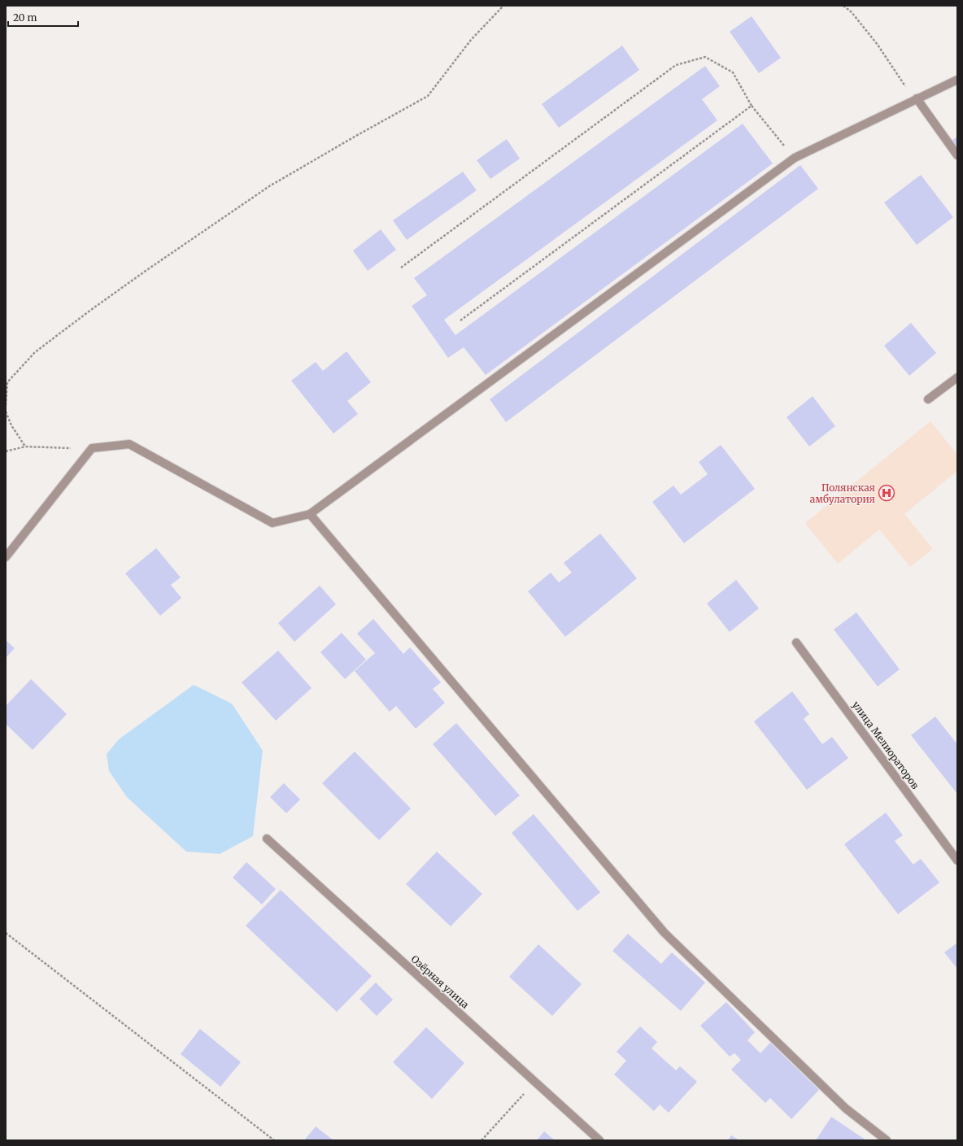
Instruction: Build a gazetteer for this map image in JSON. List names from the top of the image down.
{
  "streets": {
    "street": ["улица Мелиораторов", "Озёрная улица"]
  },
  "places": {
    "hospital": ["Полянская амбулатория"]
  },
  "scale_bar": "20 m"
}
